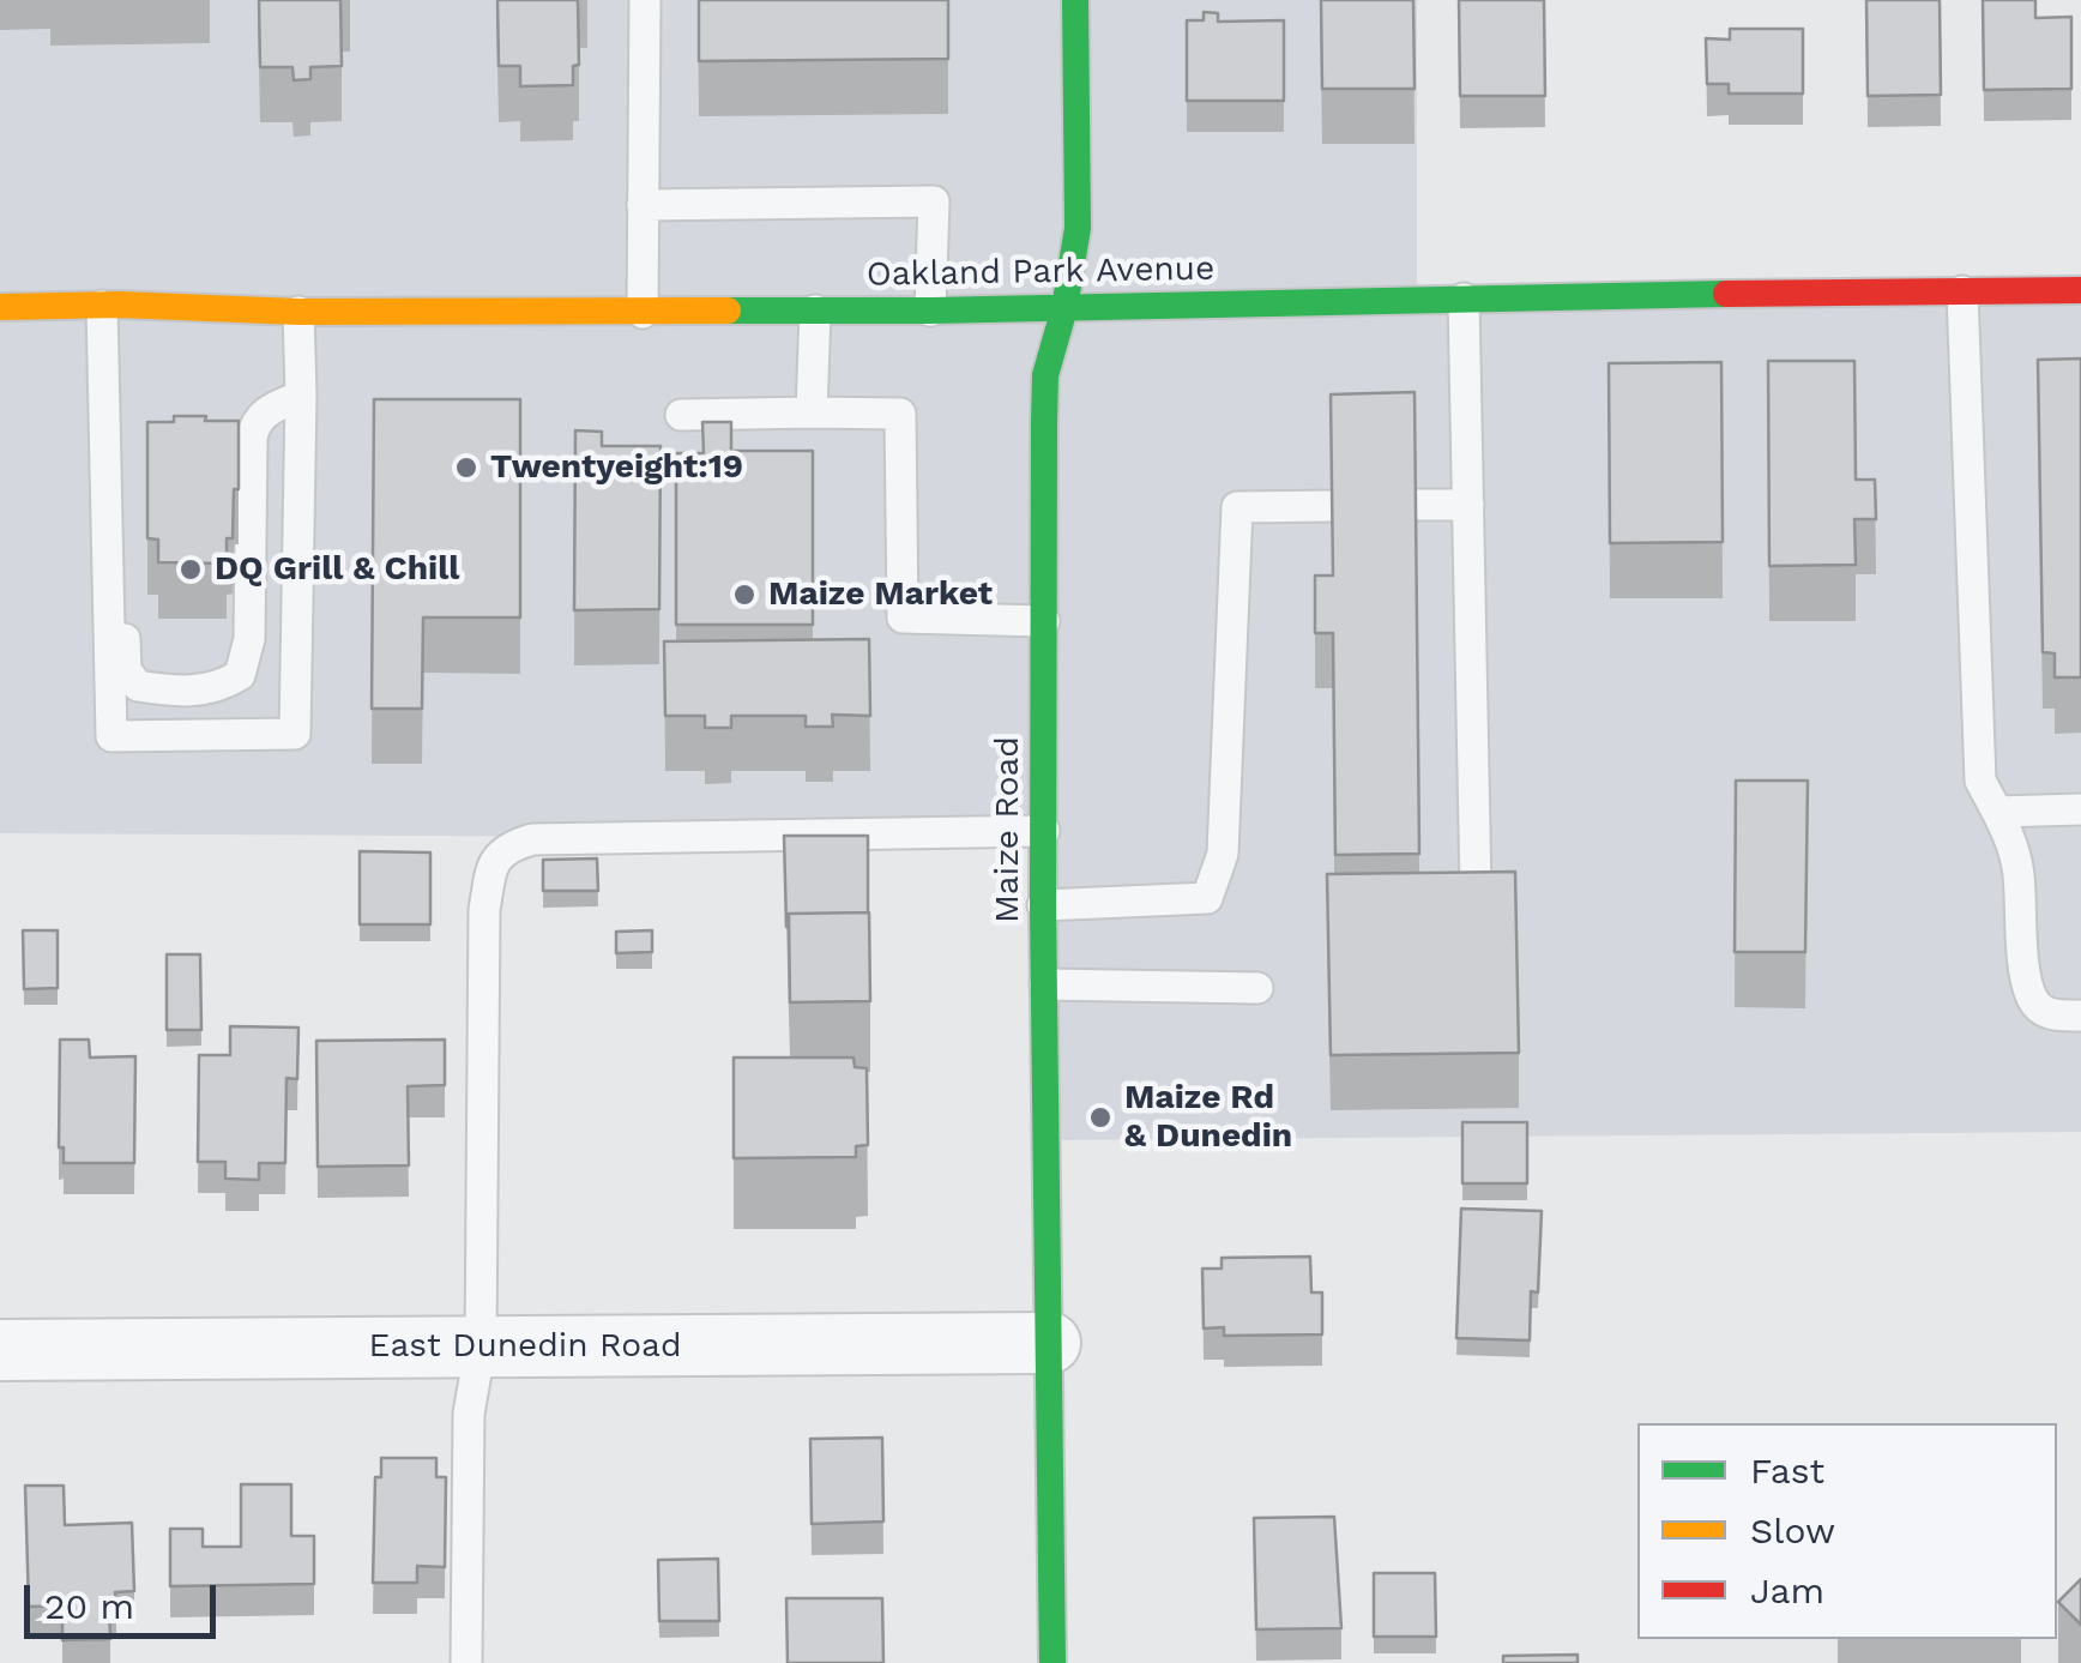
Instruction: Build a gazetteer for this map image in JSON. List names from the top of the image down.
{
  "streets": {
    "street": ["Oakland Park Avenue", "Maize Road", "East Dunedin Road"]
  },
  "crossings": [
    ["Oakland Park Avenue", "Maize Road"],
    ["Maize Road", "East Dunedin Road"]
  ],
  "places": [
    "Twentyeight:19",
    "DQ Grill & Chill",
    "Maize Market",
    "Maize Rd & Dunedin"
  ],
  "legend": ["Fast", "Slow", "Jam"],
  "scale_bar": "20 m"
}
